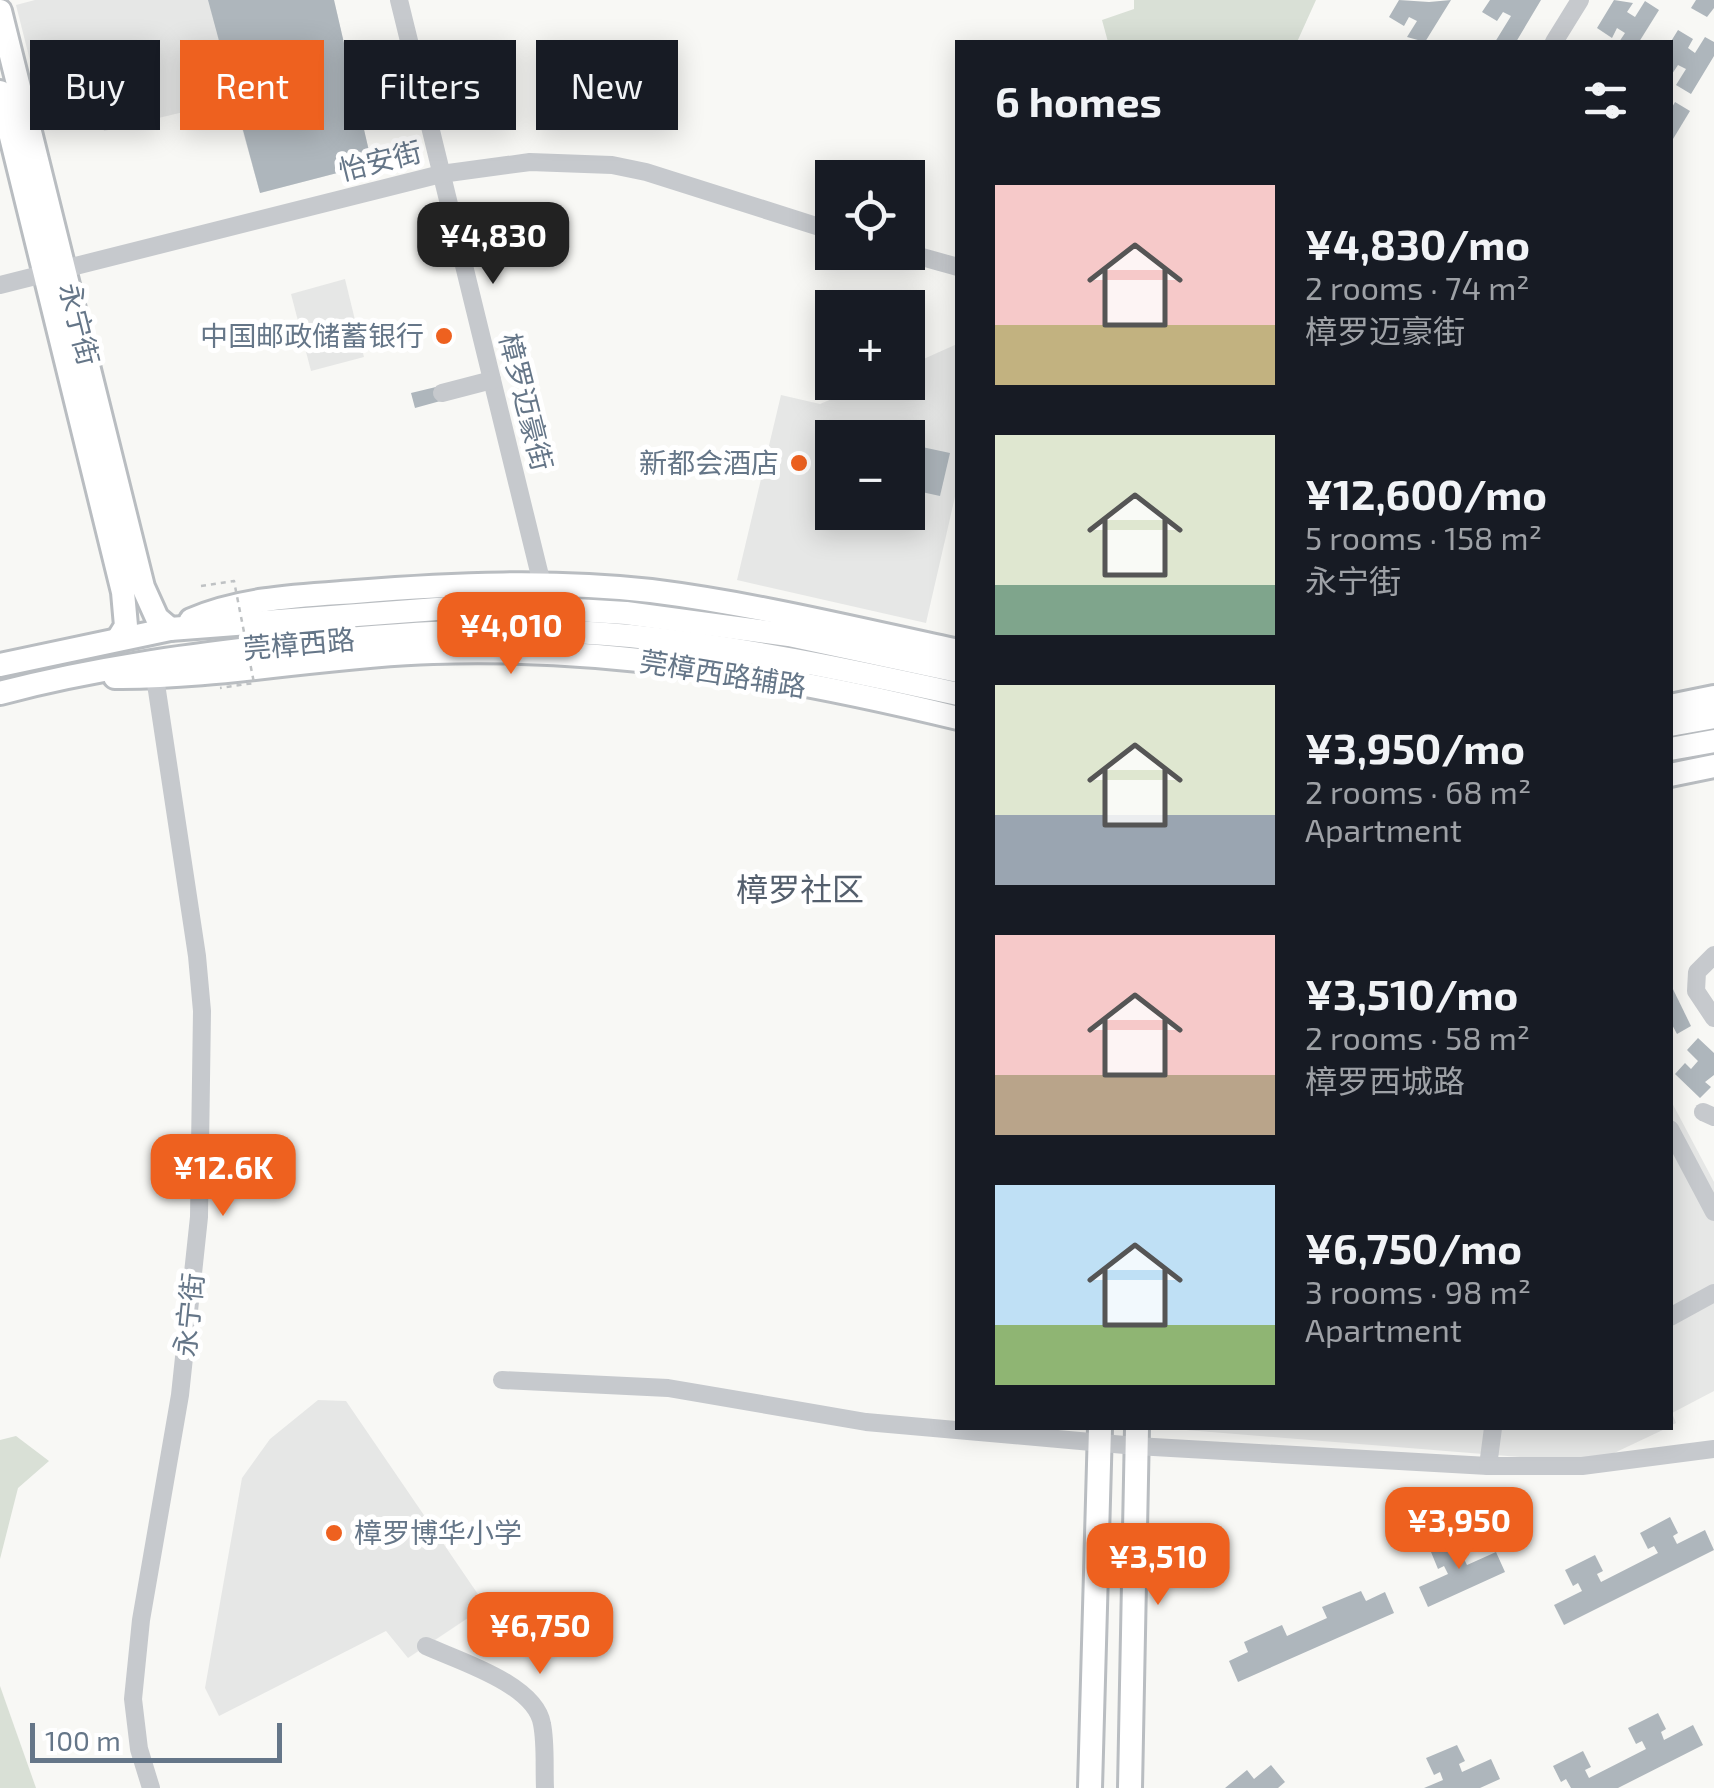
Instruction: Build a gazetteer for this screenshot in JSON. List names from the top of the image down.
{
  "streets": {
    "main road": ["永宁街", "莞樟西路", "莞樟西路辅路"],
    "street": ["怡安街", "樟罗迈豪街"]
  },
  "crossings": [
    ["怡安街", "永宁街"],
    ["怡安街", "樟罗迈豪街"],
    ["永宁街", "莞樟西路"],
    ["永宁街", "莞樟西路辅路"],
    ["莞樟西路", "莞樟西路辅路"]
  ],
  "districts": ["樟罗社区"],
  "places": ["中国邮政储蓄银行", "新都会酒店", "樟罗博华小学"],
  "scale_bar": "100 m",
  "page": {
    "chip": [
      "Buy",
      "Rent",
      "Filters",
      "New"
    ],
    "heading": "6 homes",
    "map_buttons": ["+", "−"],
    "list": [
      {
        "name": "¥4,830/mo",
        "note": "2 rooms · 74 m² · 樟罗迈豪街"
      },
      {
        "name": "¥12,600/mo",
        "note": "5 rooms · 158 m² · 永宁街"
      },
      {
        "name": "¥3,950/mo",
        "note": "2 rooms · 68 m² · Apartment"
      },
      {
        "name": "¥3,510/mo",
        "note": "2 rooms · 58 m² · 樟罗西城路"
      },
      {
        "name": "¥6,750/mo",
        "note": "3 rooms · 98 m² · Apartment"
      }
    ],
    "price": [
      "¥4,830",
      "¥4,010",
      "¥12.6K",
      "¥3,950",
      "¥3,510",
      "¥6,750"
    ],
    "scale": "100 m"
  }
}
